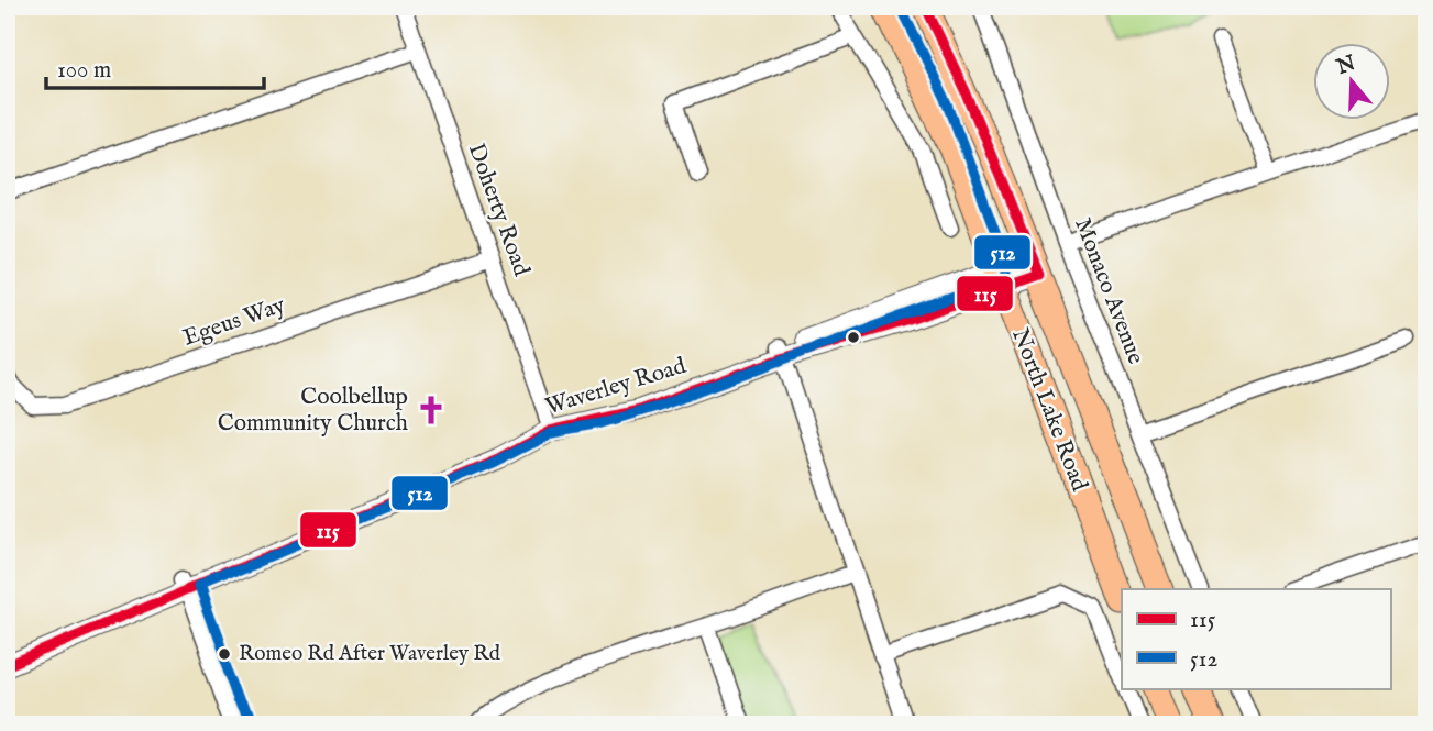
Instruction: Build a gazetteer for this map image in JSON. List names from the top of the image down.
{
  "streets": {
    "main road": ["North Lake Road"],
    "street": [
      "Doherty Road",
      "Monaco Avenue",
      "Egeus Way",
      "Waverley Road"
    ]
  },
  "crossings": [
    ["Doherty Road", "Egeus Way"],
    ["Doherty Road", "Waverley Road"],
    ["Waverley Road", "North Lake Road"]
  ],
  "places": {
    "church": ["Coolbellup Community Church"],
    "other": ["Romeo Rd After Waverley Rd"]
  },
  "lines": ["transit line 115", "transit line 512"],
  "legend": ["115", "512"],
  "scale_bar": "100 m",
  "north": "top"
}
